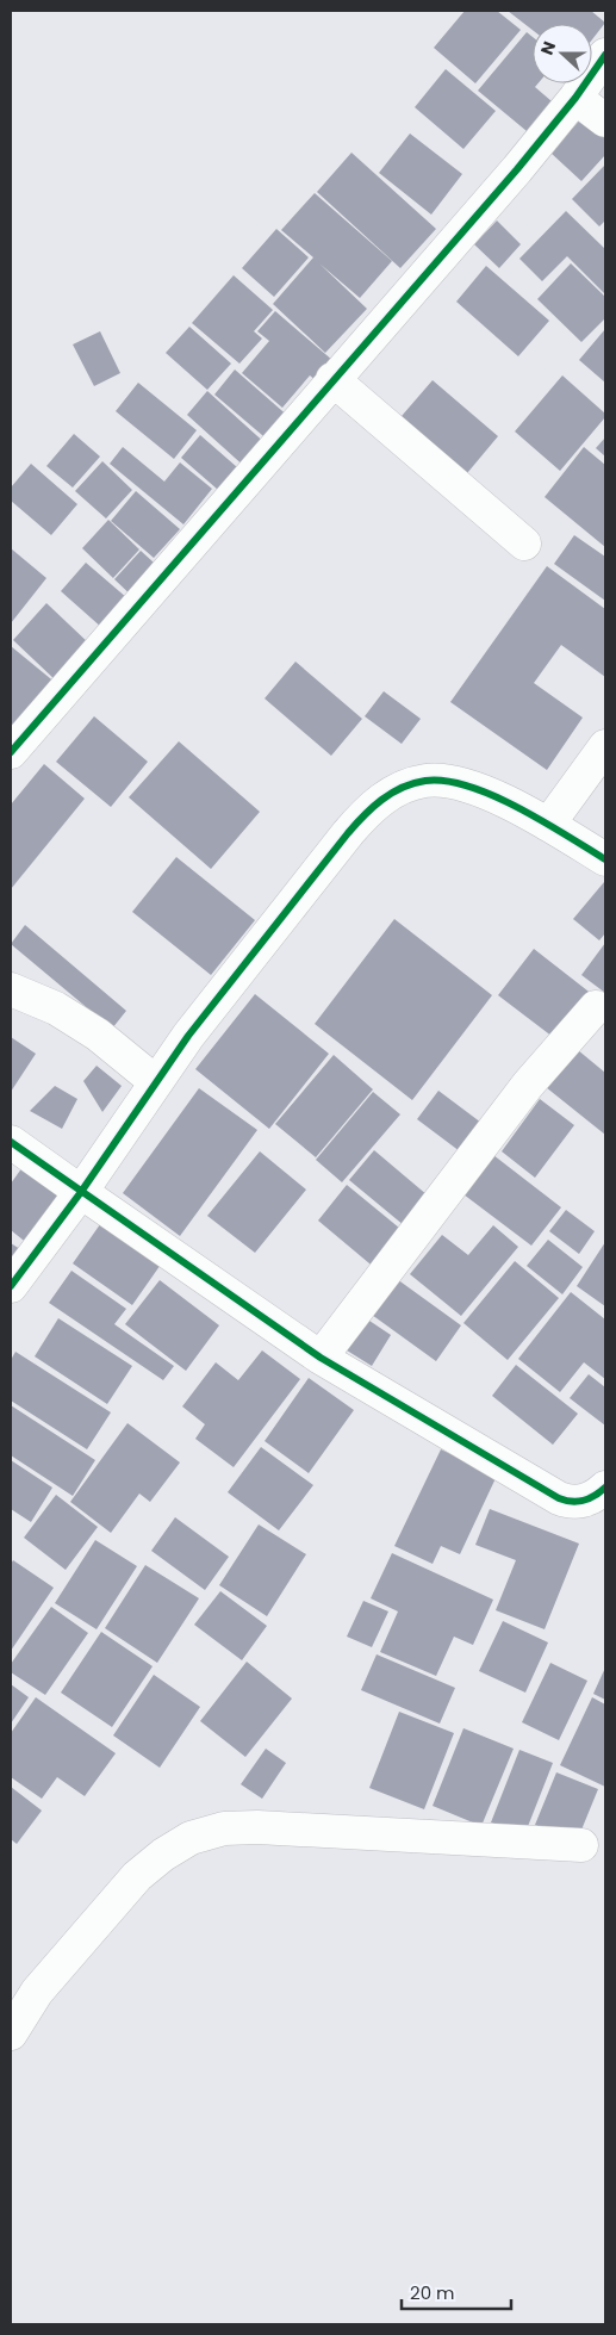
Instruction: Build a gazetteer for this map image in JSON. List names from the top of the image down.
{
  "scale_bar": "20 m",
  "north": "left"
}
